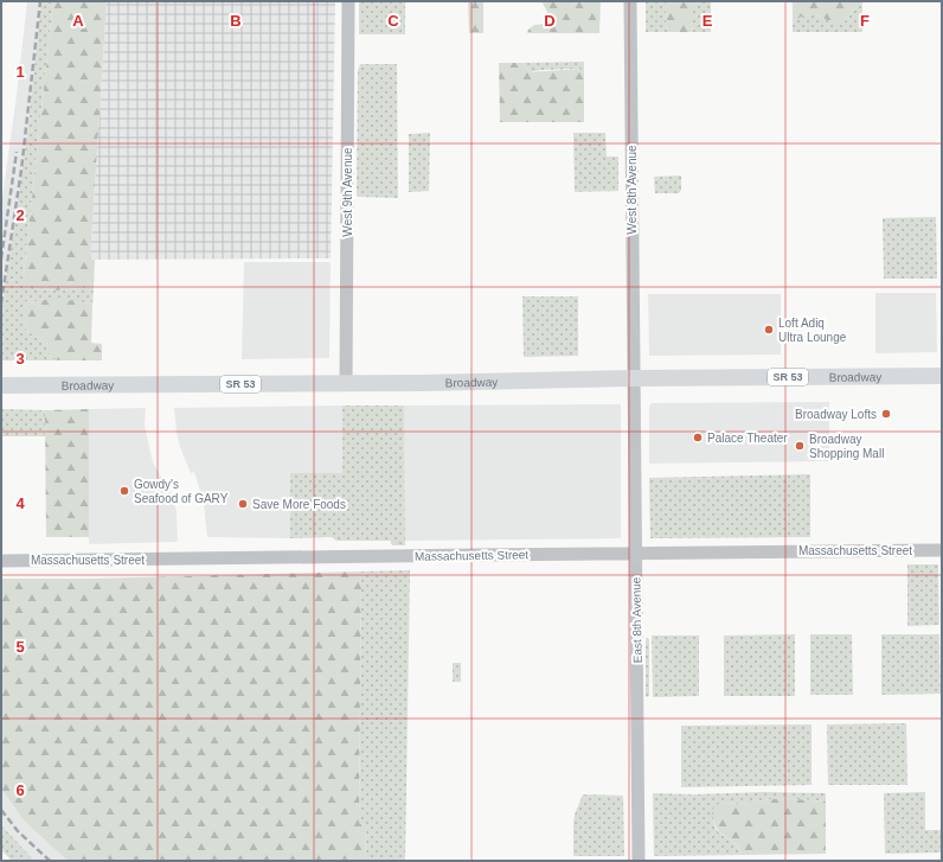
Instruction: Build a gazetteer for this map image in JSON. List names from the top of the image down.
{
  "streets": {
    "main road": ["SR 53", "Broadway"],
    "street": [
      "West 8th Avenue",
      "West 9th Avenue",
      "Massachusetts Street",
      "East 8th Avenue"
    ]
  },
  "crossings": [
    ["West 8th Avenue", "Broadway"],
    ["West 8th Avenue", "East 8th Avenue"],
    ["West 9th Avenue", "Broadway"],
    ["Broadway", "East 8th Avenue"],
    ["Massachusetts Street", "East 8th Avenue"]
  ],
  "places": [
    "Loft Adiq Ultra Lounge",
    "Broadway Lofts",
    "Palace Theater",
    "Broadway Shopping Mall",
    "Gowdy's Seafood of GARY",
    "Save More Foods"
  ],
  "grid": {
    "columns": [
      "A",
      "B",
      "C",
      "D",
      "E",
      "F"
    ],
    "rows": [
      "1",
      "2",
      "3",
      "4",
      "5",
      "6"
    ]
  }
}
